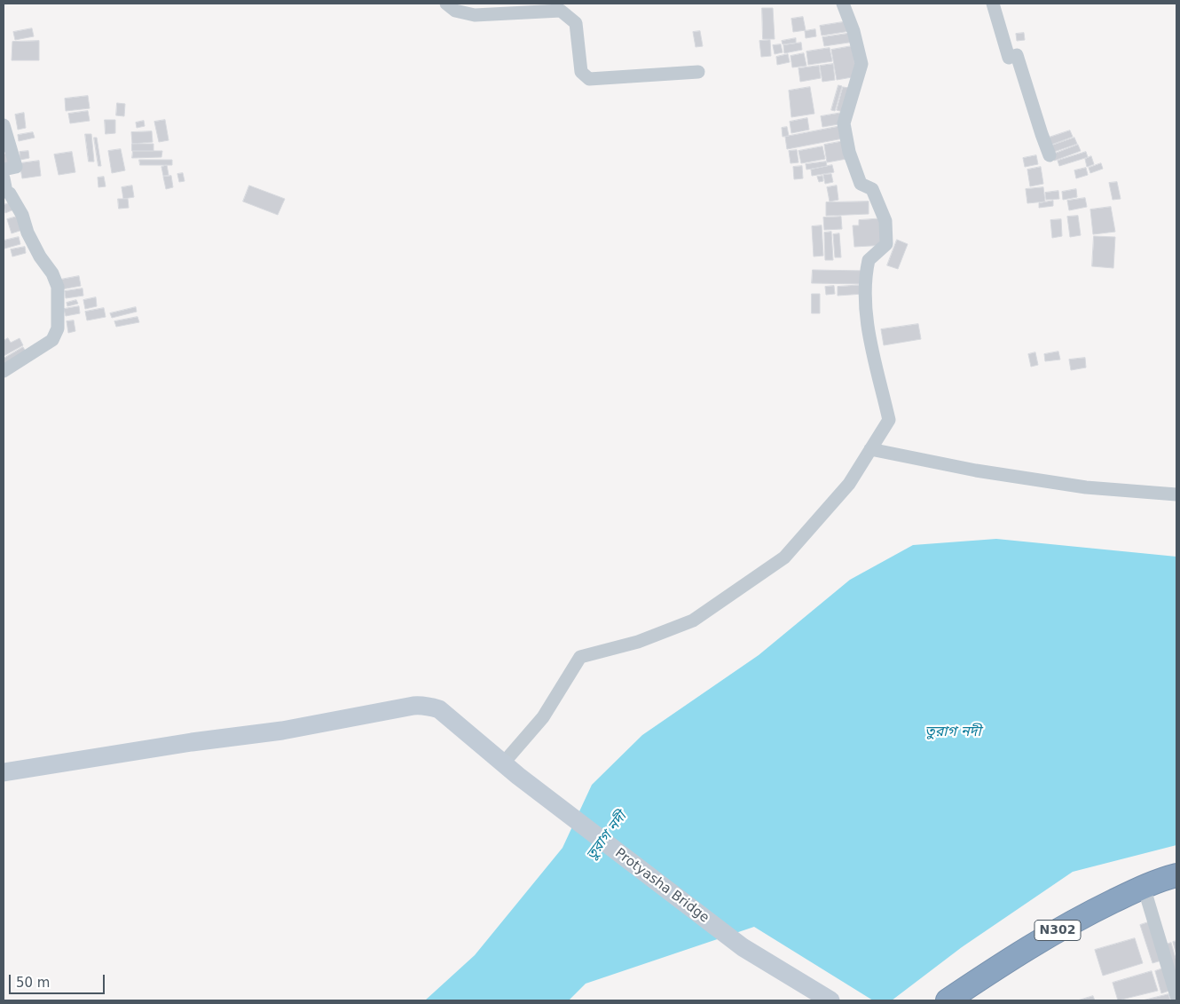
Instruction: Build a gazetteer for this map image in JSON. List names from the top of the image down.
{
  "streets": {
    "highway": ["N302"],
    "street": ["Protyasha Bridge"]
  },
  "water": ["তুরাগ নদী"],
  "scale_bar": "50 m"
}
